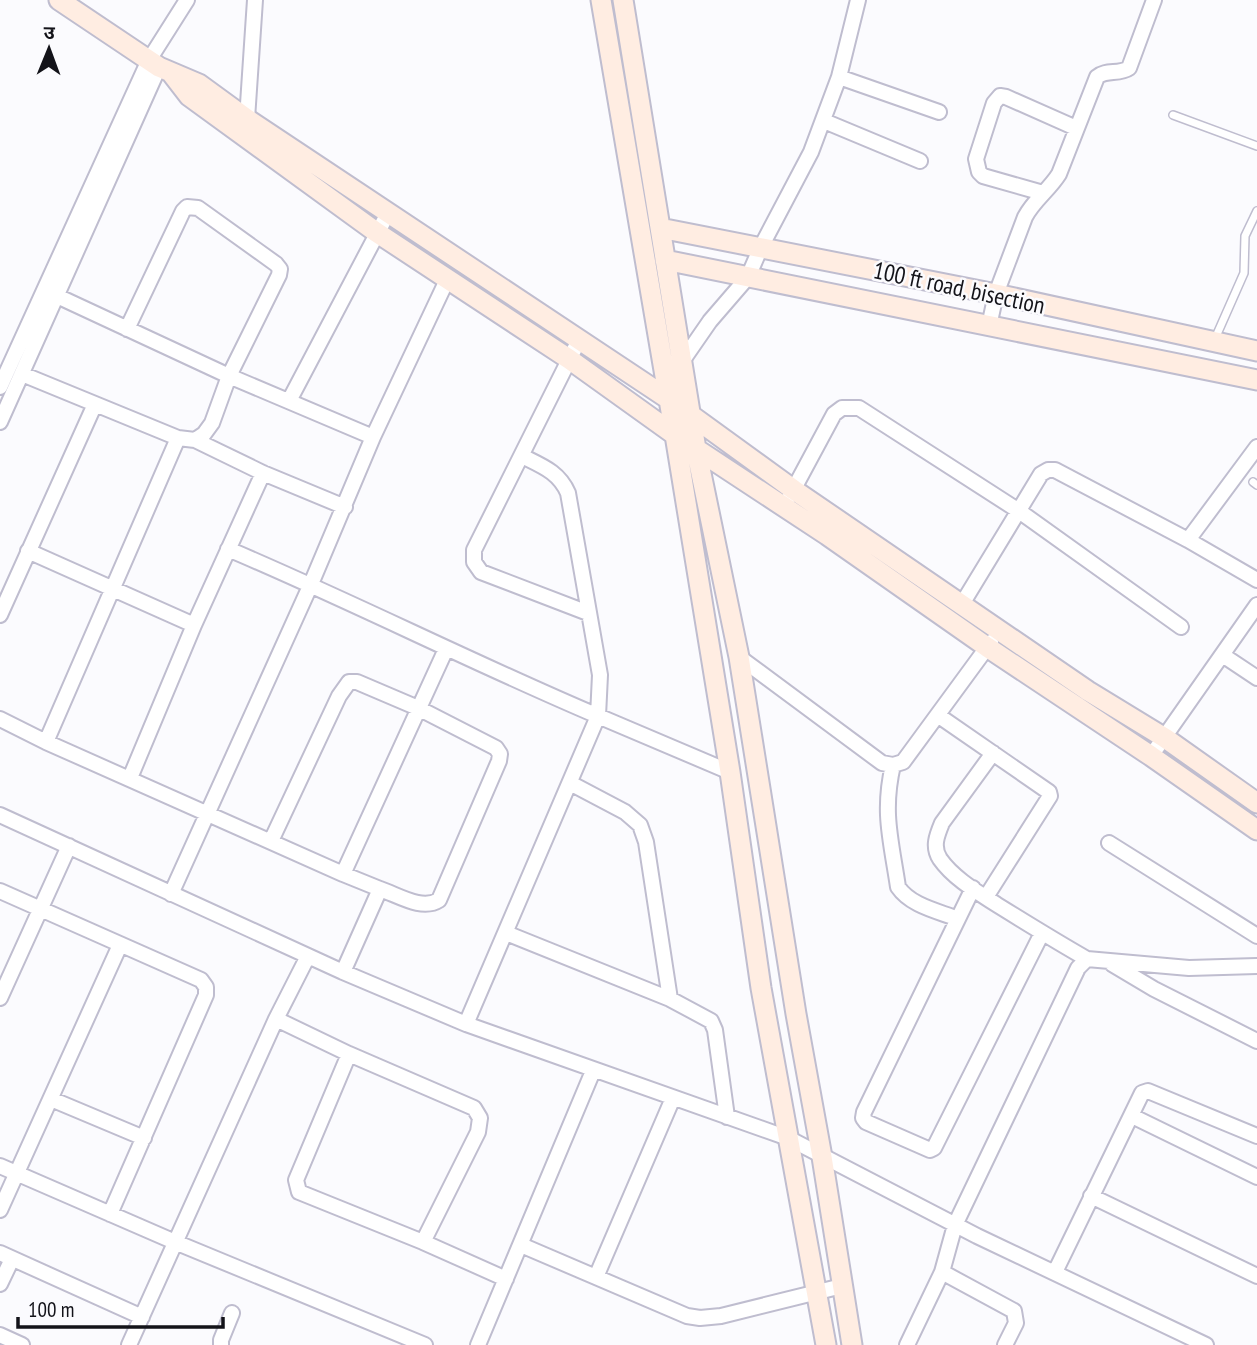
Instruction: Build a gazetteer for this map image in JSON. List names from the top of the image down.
{
  "streets": {
    "street": ["100 ft road, bisection"]
  },
  "scale_bar": "100 m",
  "north": "top"
}
